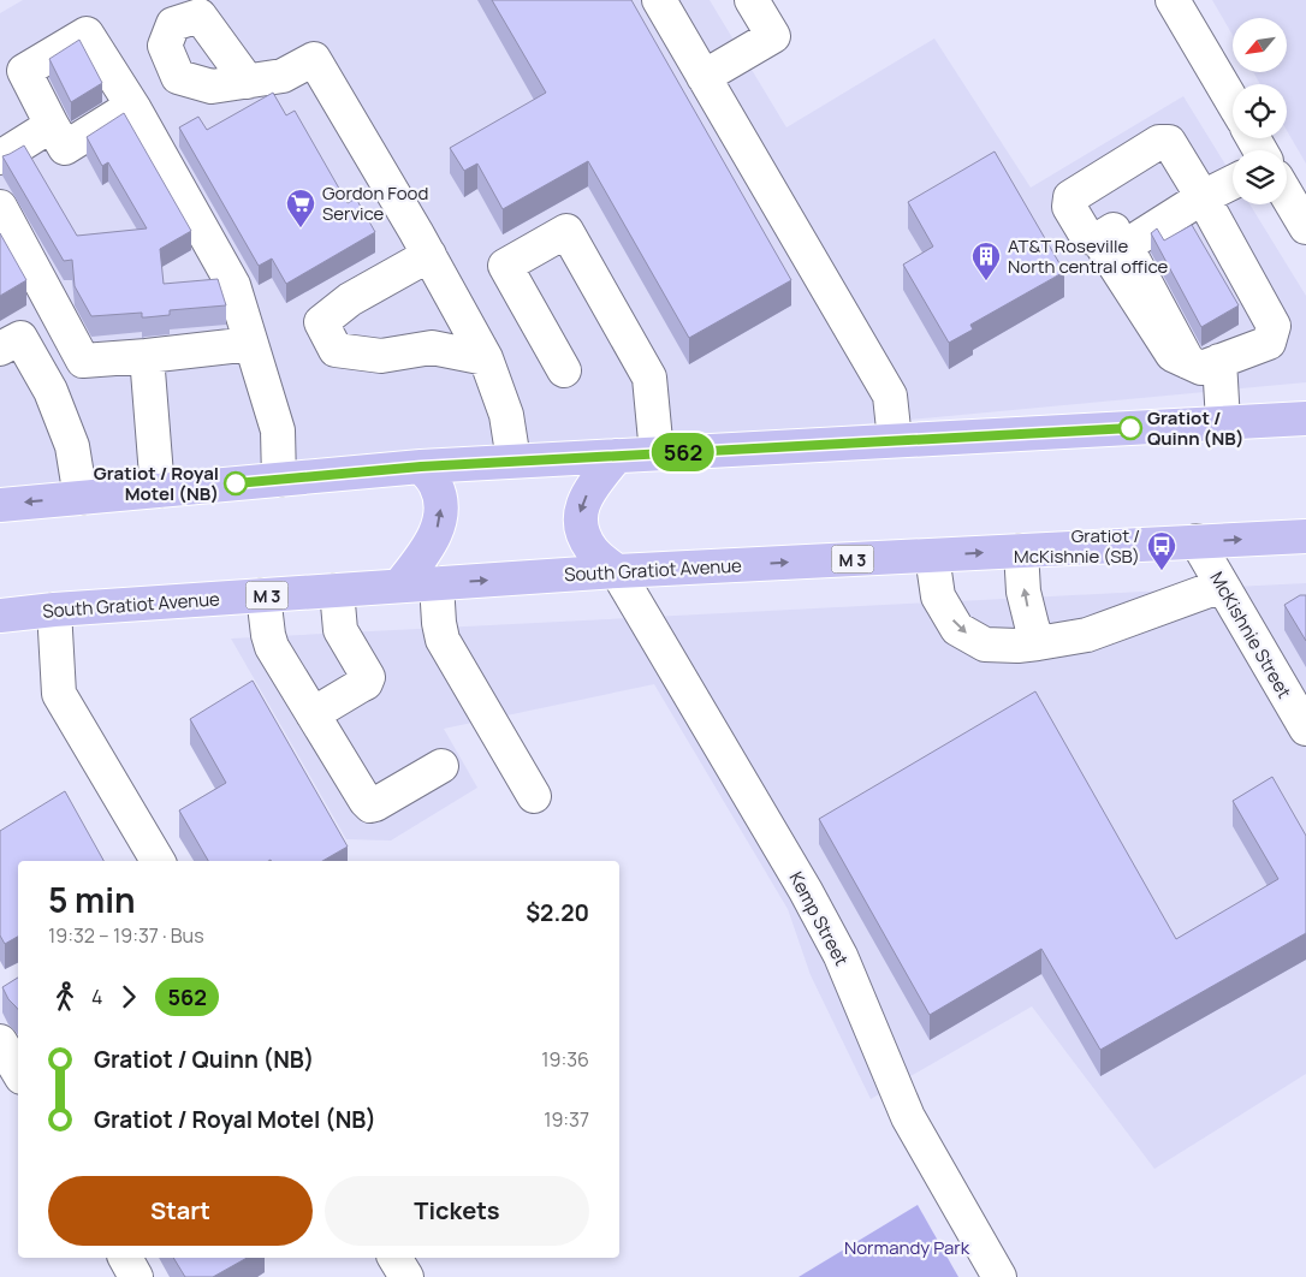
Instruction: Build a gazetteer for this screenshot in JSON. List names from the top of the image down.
{
  "streets": {
    "main road": ["M 3", "South Gratiot Avenue"],
    "street": ["McKishnie Street", "Kemp Street"]
  },
  "crossings": [
    ["South Gratiot Avenue", "McKishnie Street"],
    ["South Gratiot Avenue", "Kemp Street"]
  ],
  "parks": ["Normandy Park"],
  "places": {
    "supermarket": ["Gordon Food Service"],
    "building": ["AT&T Roseville North central office"],
    "other": ["Gratiot / Quinn (NB)", "Gratiot / Royal Motel (NB)"],
    "bus stop": ["Gratiot / McKishnie (SB)"]
  },
  "lines": ["bus line 562"],
  "north": "bottom left",
  "page": {
    "on_map": "562",
    "heading": ["5 min", "19:32 – 19:37 · Bus", "$2.20"],
    "legs": ["4", "562"],
    "list": [
      {
        "name": "Gratiot / Quinn (NB)",
        "value": "19:36"
      },
      {
        "name": "Gratiot / Royal Motel (NB)",
        "value": "19:37"
      }
    ],
    "buttons": ["Start", "Tickets"]
  }
}
